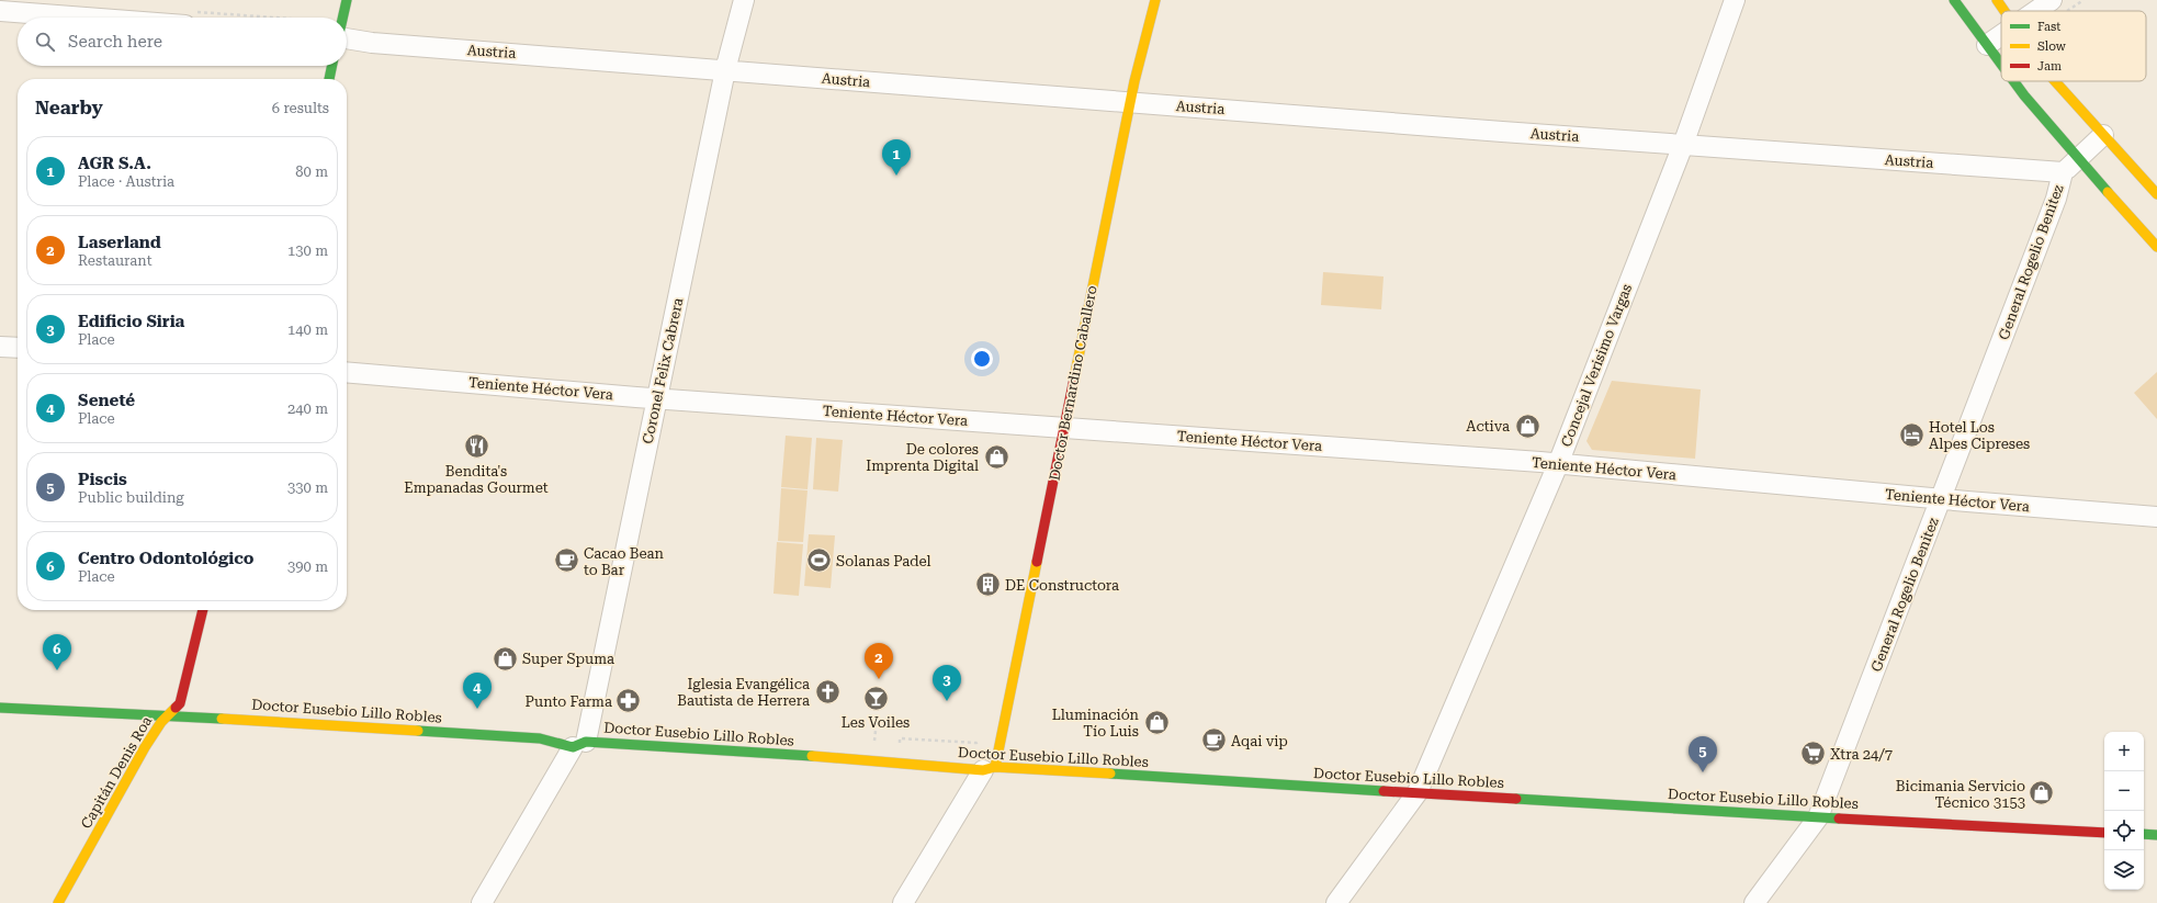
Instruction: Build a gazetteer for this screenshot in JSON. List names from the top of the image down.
{
  "streets": {
    "main road": ["Doctor Bernardino Caballero", "Doctor Eusebio Lillo Robles", "Capitán Denis Roa"],
    "street": [
      "Austria",
      "General Rogelio Benitez",
      "Concejal Verisimo Vargas",
      "Coronel Felix Cabrera",
      "Teniente Héctor Vera"
    ]
  },
  "crossings": [
    ["Austria", "General Rogelio Benitez"],
    ["Austria", "Concejal Verisimo Vargas"],
    ["Austria", "Coronel Felix Cabrera"],
    ["Austria", "Doctor Bernardino Caballero"],
    ["General Rogelio Benitez", "Teniente Héctor Vera"],
    ["General Rogelio Benitez", "Doctor Eusebio Lillo Robles"],
    ["Concejal Verisimo Vargas", "Teniente Héctor Vera"],
    ["Concejal Verisimo Vargas", "Doctor Eusebio Lillo Robles"],
    ["Coronel Felix Cabrera", "Teniente Héctor Vera"],
    ["Coronel Felix Cabrera", "Doctor Eusebio Lillo Robles"],
    ["Doctor Bernardino Caballero", "Teniente Héctor Vera"],
    ["Doctor Bernardino Caballero", "Doctor Eusebio Lillo Robles"],
    ["Doctor Eusebio Lillo Robles", "Capitán Denis Roa"]
  ],
  "places": {
    "shop": [
      "Activa",
      "De colores Imprenta Digital",
      "Super Spuma",
      "Lluminación Tío Luis",
      "Bicimania Servicio Técnico 3153"
    ],
    "hotel": ["Hotel Los Alpes Cipreses"],
    "restaurant": ["Bendita's Empanadas Gourmet"],
    "cafe": ["Cacao Bean to Bar", "Aqai vip"],
    "sports": ["Solanas Padel"],
    "building": ["DE Constructora"],
    "church": ["Iglesia Evangélica Bautista de Herrera"],
    "bar": ["Les Voiles"],
    "pharmacy": ["Punto Farma"],
    "supermarket": ["Xtra 24/7"]
  },
  "legend": ["Fast", "Slow", "Jam"],
  "page": {
    "search": "Search here",
    "heading": ["Nearby", "6 results"],
    "list": [
      {
        "mark": "1",
        "name": "AGR S.A.",
        "note": "Place · Austria",
        "value": "80 m"
      },
      {
        "mark": "2",
        "name": "Laserland",
        "note": "Restaurant",
        "value": "130 m"
      },
      {
        "mark": "3",
        "name": "Edificio Siria",
        "note": "Place",
        "value": "140 m"
      },
      {
        "mark": "4",
        "name": "Seneté",
        "note": "Place",
        "value": "240 m"
      },
      {
        "mark": "5",
        "name": "Piscis",
        "note": "Public building",
        "value": "330 m"
      },
      {
        "mark": "6",
        "name": "Centro Odontológico",
        "note": "Place",
        "value": "390 m"
      }
    ],
    "pins": [
      "1",
      "6",
      "2",
      "3",
      "4",
      "5"
    ],
    "map_buttons": ["+", "−"]
  }
}
